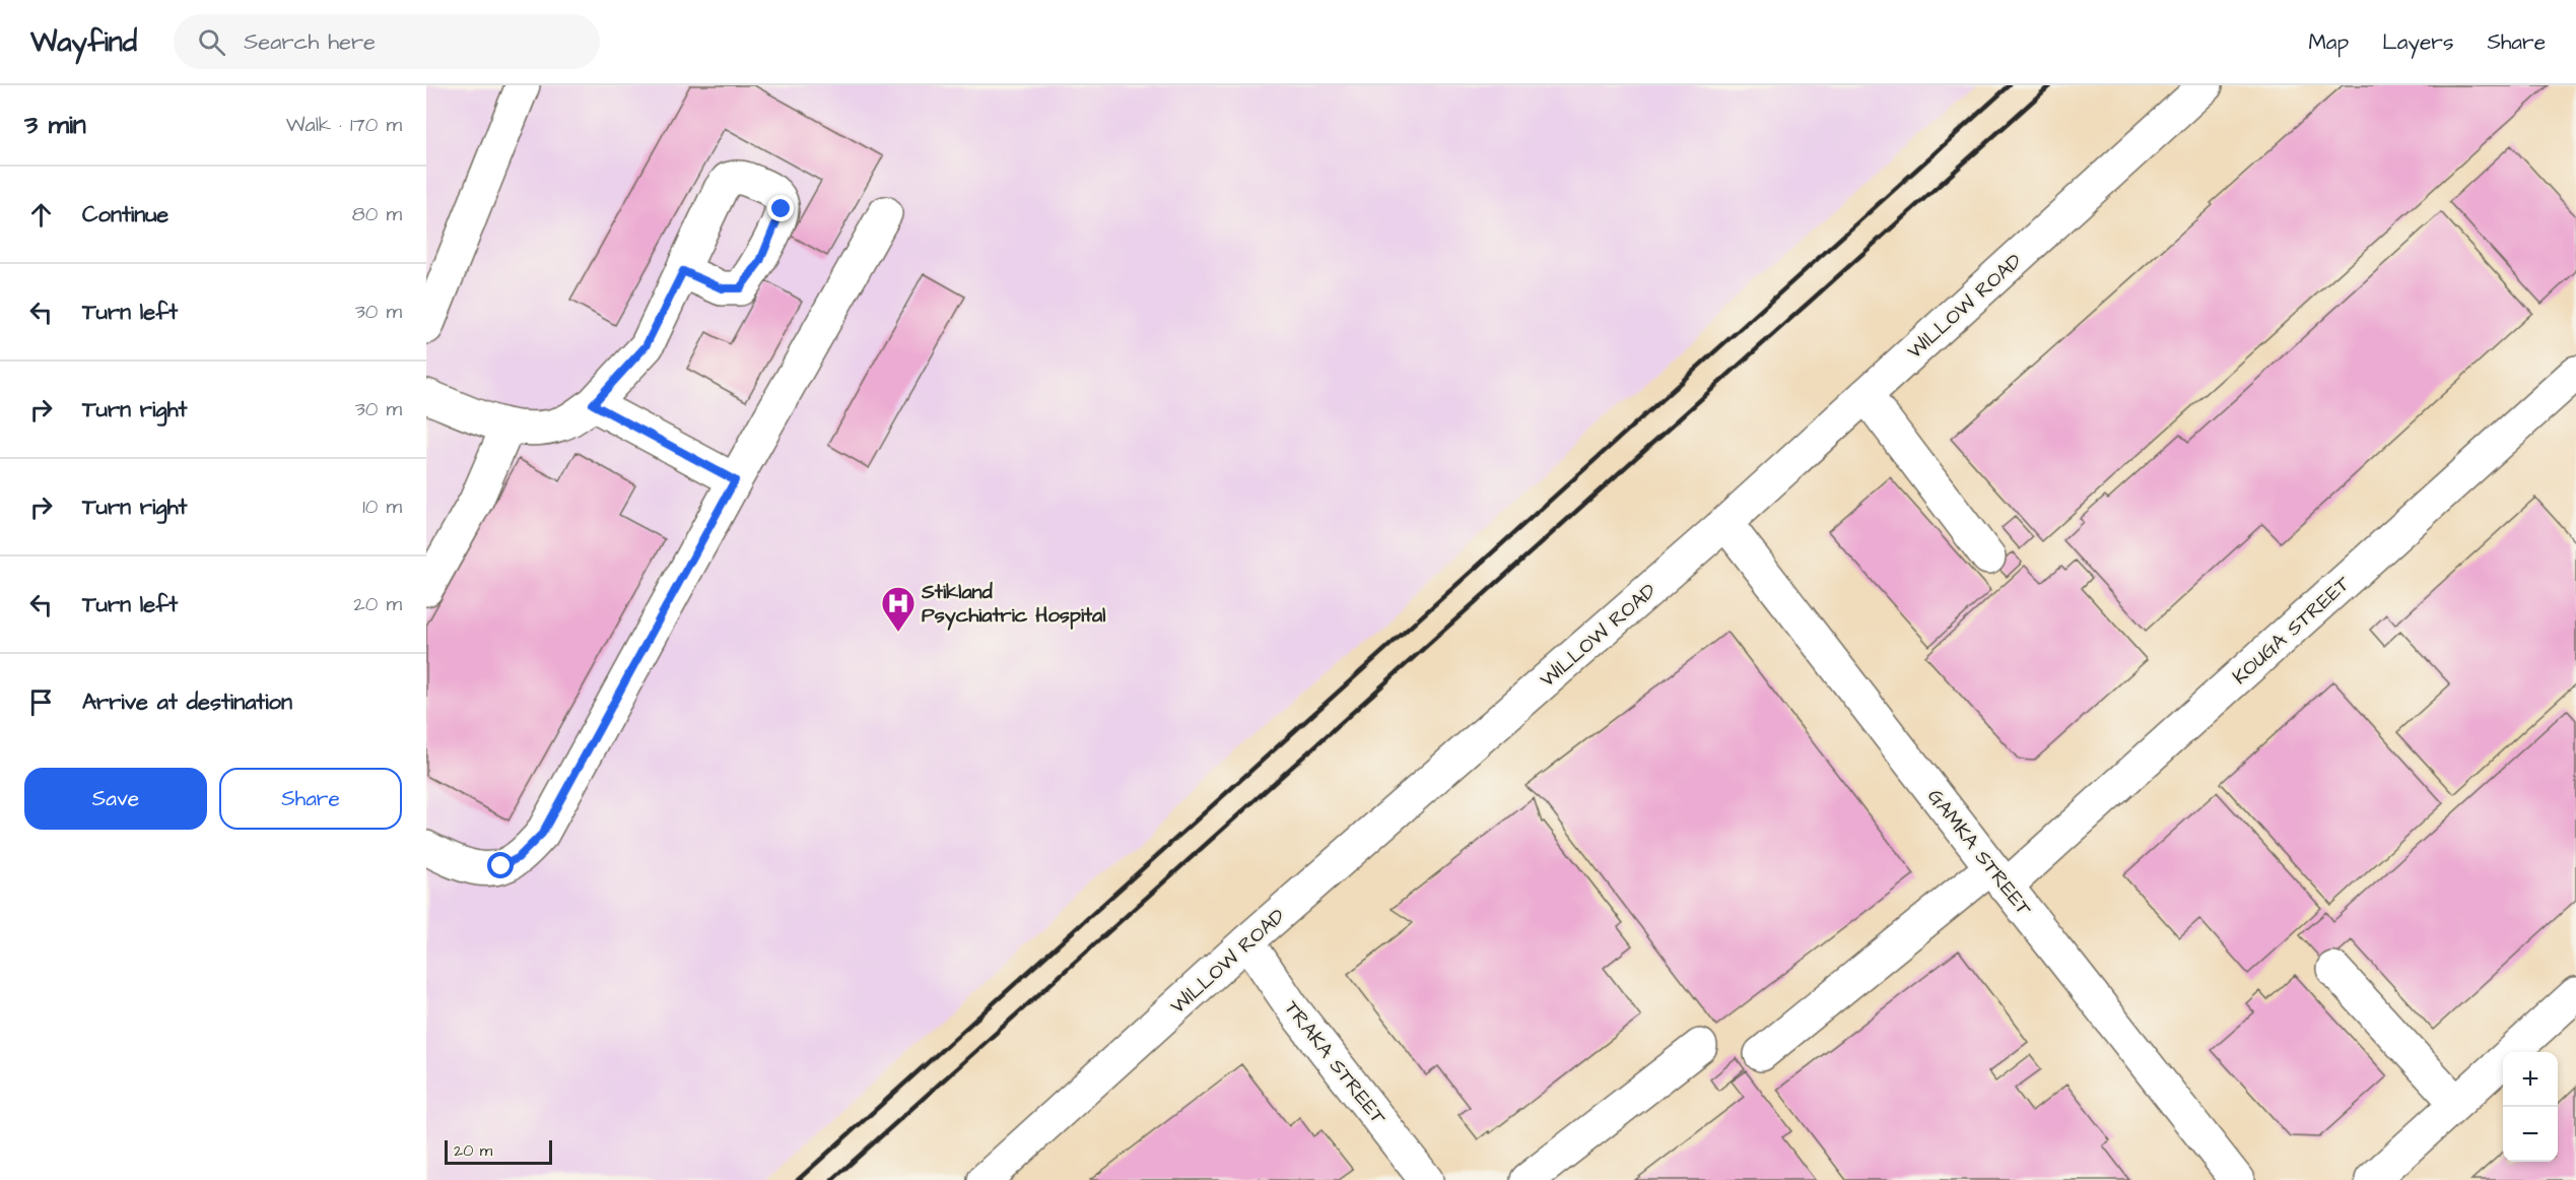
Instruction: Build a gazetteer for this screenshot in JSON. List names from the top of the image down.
{
  "streets": {
    "street": [
      "WILLOW ROAD",
      "KOUGA STREET",
      "GAMKA STREET",
      "TRAKA STREET"
    ]
  },
  "crossings": [
    ["WILLOW ROAD", "GAMKA STREET"],
    ["WILLOW ROAD", "TRAKA STREET"],
    ["KOUGA STREET", "GAMKA STREET"]
  ],
  "places": {
    "hospital": ["Stikland Psychiatric Hospital"]
  },
  "scale_bar": "20 m",
  "page": {
    "header": "Wayfind",
    "search": "Search here",
    "nav": ["Map", "Layers", "Share"],
    "heading": ["3 min", "Walk · 170 m"],
    "list": [
      ["Continue", "80 m"],
      ["Turn left", "30 m"],
      ["Turn right", "30 m"],
      ["Turn right", "10 m"],
      ["Turn left", "20 m"],
      "Arrive at destination"
    ],
    "buttons": ["Save", "Share"],
    "map_buttons": ["+", "−"],
    "scale": "20 m"
  }
}
